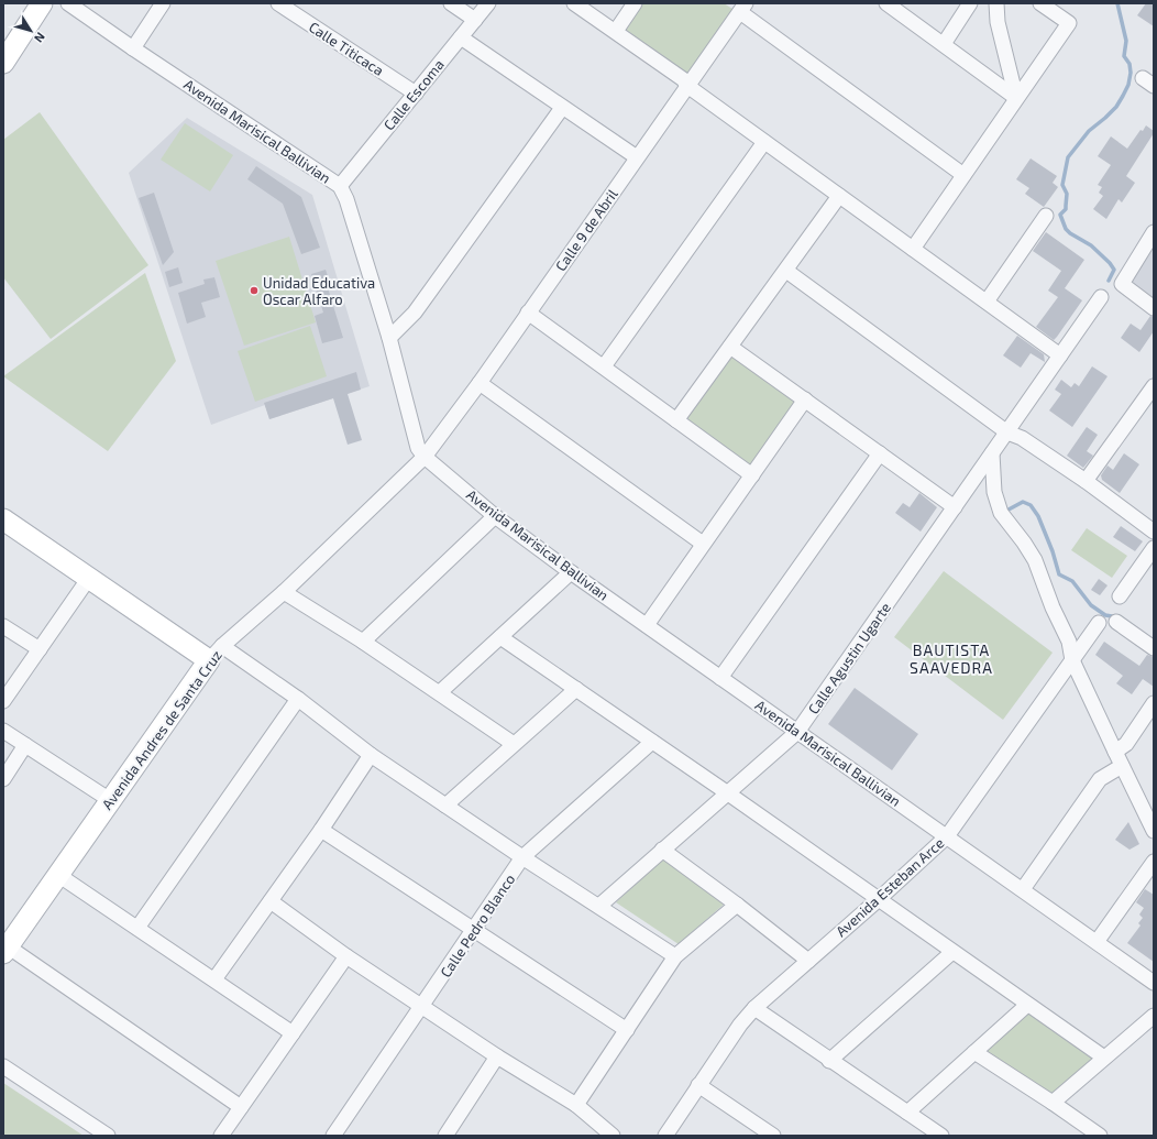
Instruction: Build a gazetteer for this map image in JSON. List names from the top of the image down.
{
  "streets": {
    "street": [
      "Calle Titicaca",
      "Calle Escoma",
      "Avenida Marisical Ballivian",
      "Calle 9 de Abril",
      "Calle Agustin Ugarte",
      "Avenida Andres de Santa Cruz",
      "Avenida Esteban Arce",
      "Calle Pedro Blanco"
    ]
  },
  "crossings": [
    ["Calle Titicaca", "Calle Escoma"],
    ["Calle Escoma", "Avenida Marisical Ballivian"],
    ["Avenida Marisical Ballivian", "Calle 9 de Abril"],
    ["Avenida Marisical Ballivian", "Calle Agustin Ugarte"],
    ["Avenida Marisical Ballivian", "Avenida Andres de Santa Cruz"],
    ["Avenida Marisical Ballivian", "Avenida Esteban Arce"],
    ["Calle 9 de Abril", "Avenida Andres de Santa Cruz"]
  ],
  "districts": ["BAUTISTA SAAVEDRA"],
  "places": ["Unidad Educativa Oscar Alfaro"],
  "north": "bottom right"
}
